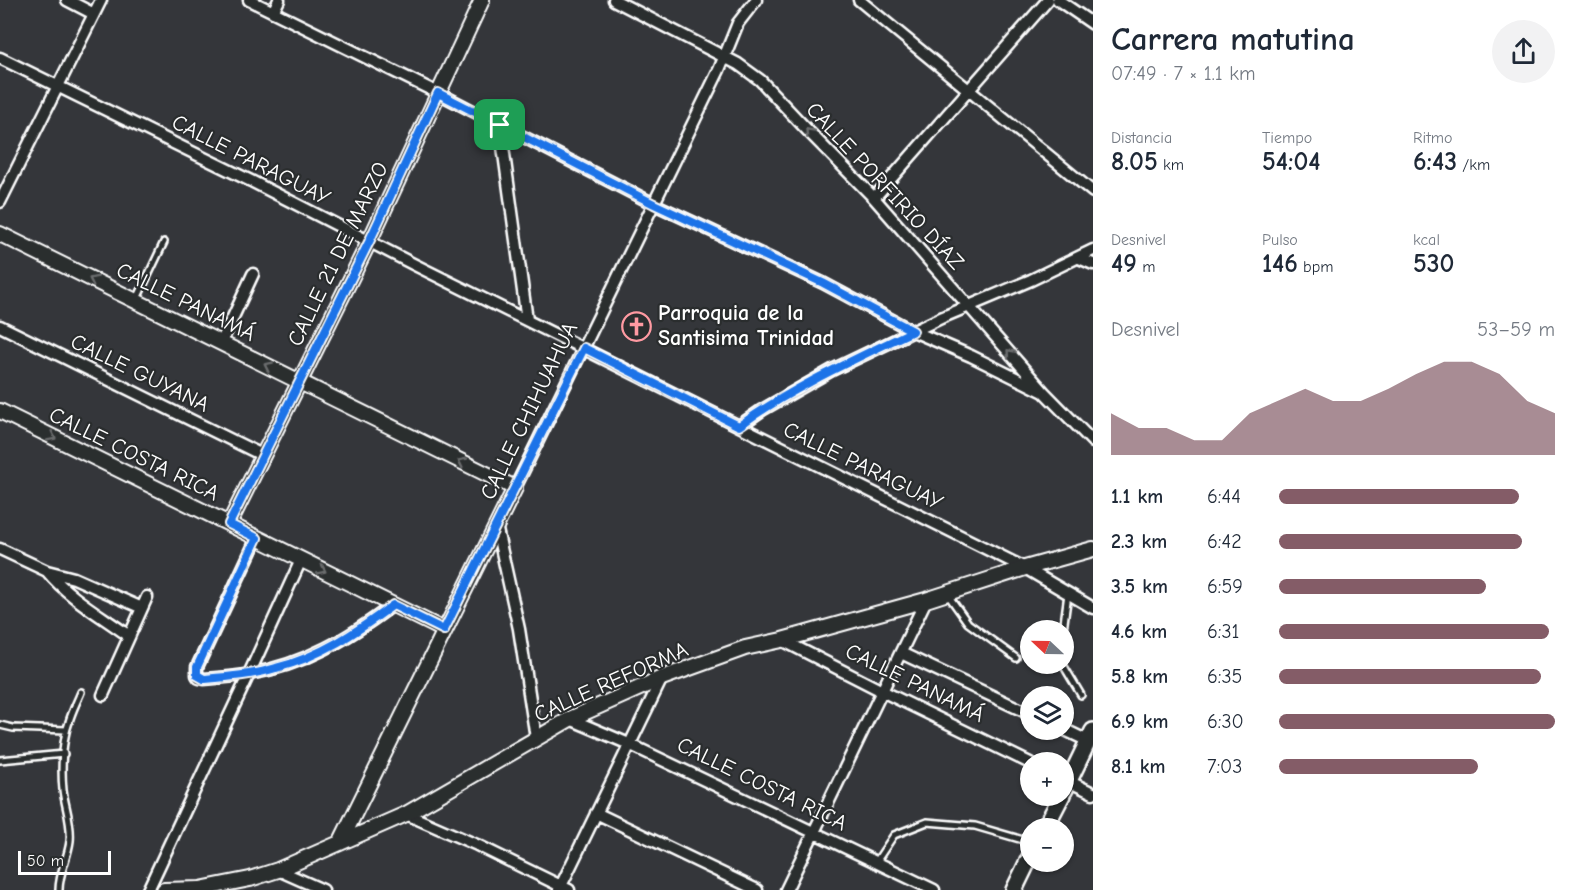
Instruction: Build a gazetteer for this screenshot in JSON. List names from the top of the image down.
{
  "streets": {
    "street": [
      "CALLE PARAGUAY",
      "CALLE PORFIRIO DÍAZ",
      "CALLE 21 DE MARZO",
      "CALLE PANAMÁ",
      "CALLE GUYANA",
      "CALLE CHIHUAHUA",
      "CALLE COSTA RICA",
      "CALLE REFORMA"
    ]
  },
  "crossings": [
    ["CALLE PARAGUAY", "CALLE 21 DE MARZO"],
    ["CALLE PARAGUAY", "CALLE CHIHUAHUA"],
    ["CALLE PARAGUAY", "CALLE REFORMA"],
    ["CALLE PORFIRIO DÍAZ", "CALLE CHIHUAHUA"],
    ["CALLE 21 DE MARZO", "CALLE PANAMÁ"],
    ["CALLE 21 DE MARZO", "CALLE GUYANA"],
    ["CALLE 21 DE MARZO", "CALLE COSTA RICA"],
    ["CALLE PANAMÁ", "CALLE CHIHUAHUA"],
    ["CALLE PANAMÁ", "CALLE REFORMA"],
    ["CALLE CHIHUAHUA", "CALLE COSTA RICA"],
    ["CALLE CHIHUAHUA", "CALLE REFORMA"],
    ["CALLE COSTA RICA", "CALLE REFORMA"]
  ],
  "one_way": ["CALLE PANAMÁ", "CALLE COSTA RICA"],
  "places": {
    "church": ["Parroquia de la Santisima Trinidad"]
  },
  "scale_bar": "50 m",
  "north": "left",
  "page": {
    "heading": ["Carrera matutina", "07:49 · 7 × 1.1 km"],
    "stats": [
      ["Distancia", "8.05 km"],
      ["Tiempo", "54:04"],
      ["Ritmo", "6:43 /km"],
      ["Desnivel", "49 m"],
      ["Pulso", "146 bpm"],
      ["kcal", "530"]
    ],
    "chart": ["Desnivel", "53–59 m"],
    "list": [
      {
        "name": "1.1 km",
        "note": "6:44"
      },
      {
        "name": "2.3 km",
        "note": "6:42"
      },
      {
        "name": "3.5 km",
        "note": "6:59"
      },
      {
        "name": "4.6 km",
        "note": "6:31"
      },
      {
        "name": "5.8 km",
        "note": "6:35"
      },
      {
        "name": "6.9 km",
        "note": "6:30"
      },
      {
        "name": "8.1 km",
        "note": "7:03"
      }
    ],
    "map_buttons": ["+", "−"],
    "scale": "50 m"
  }
}
